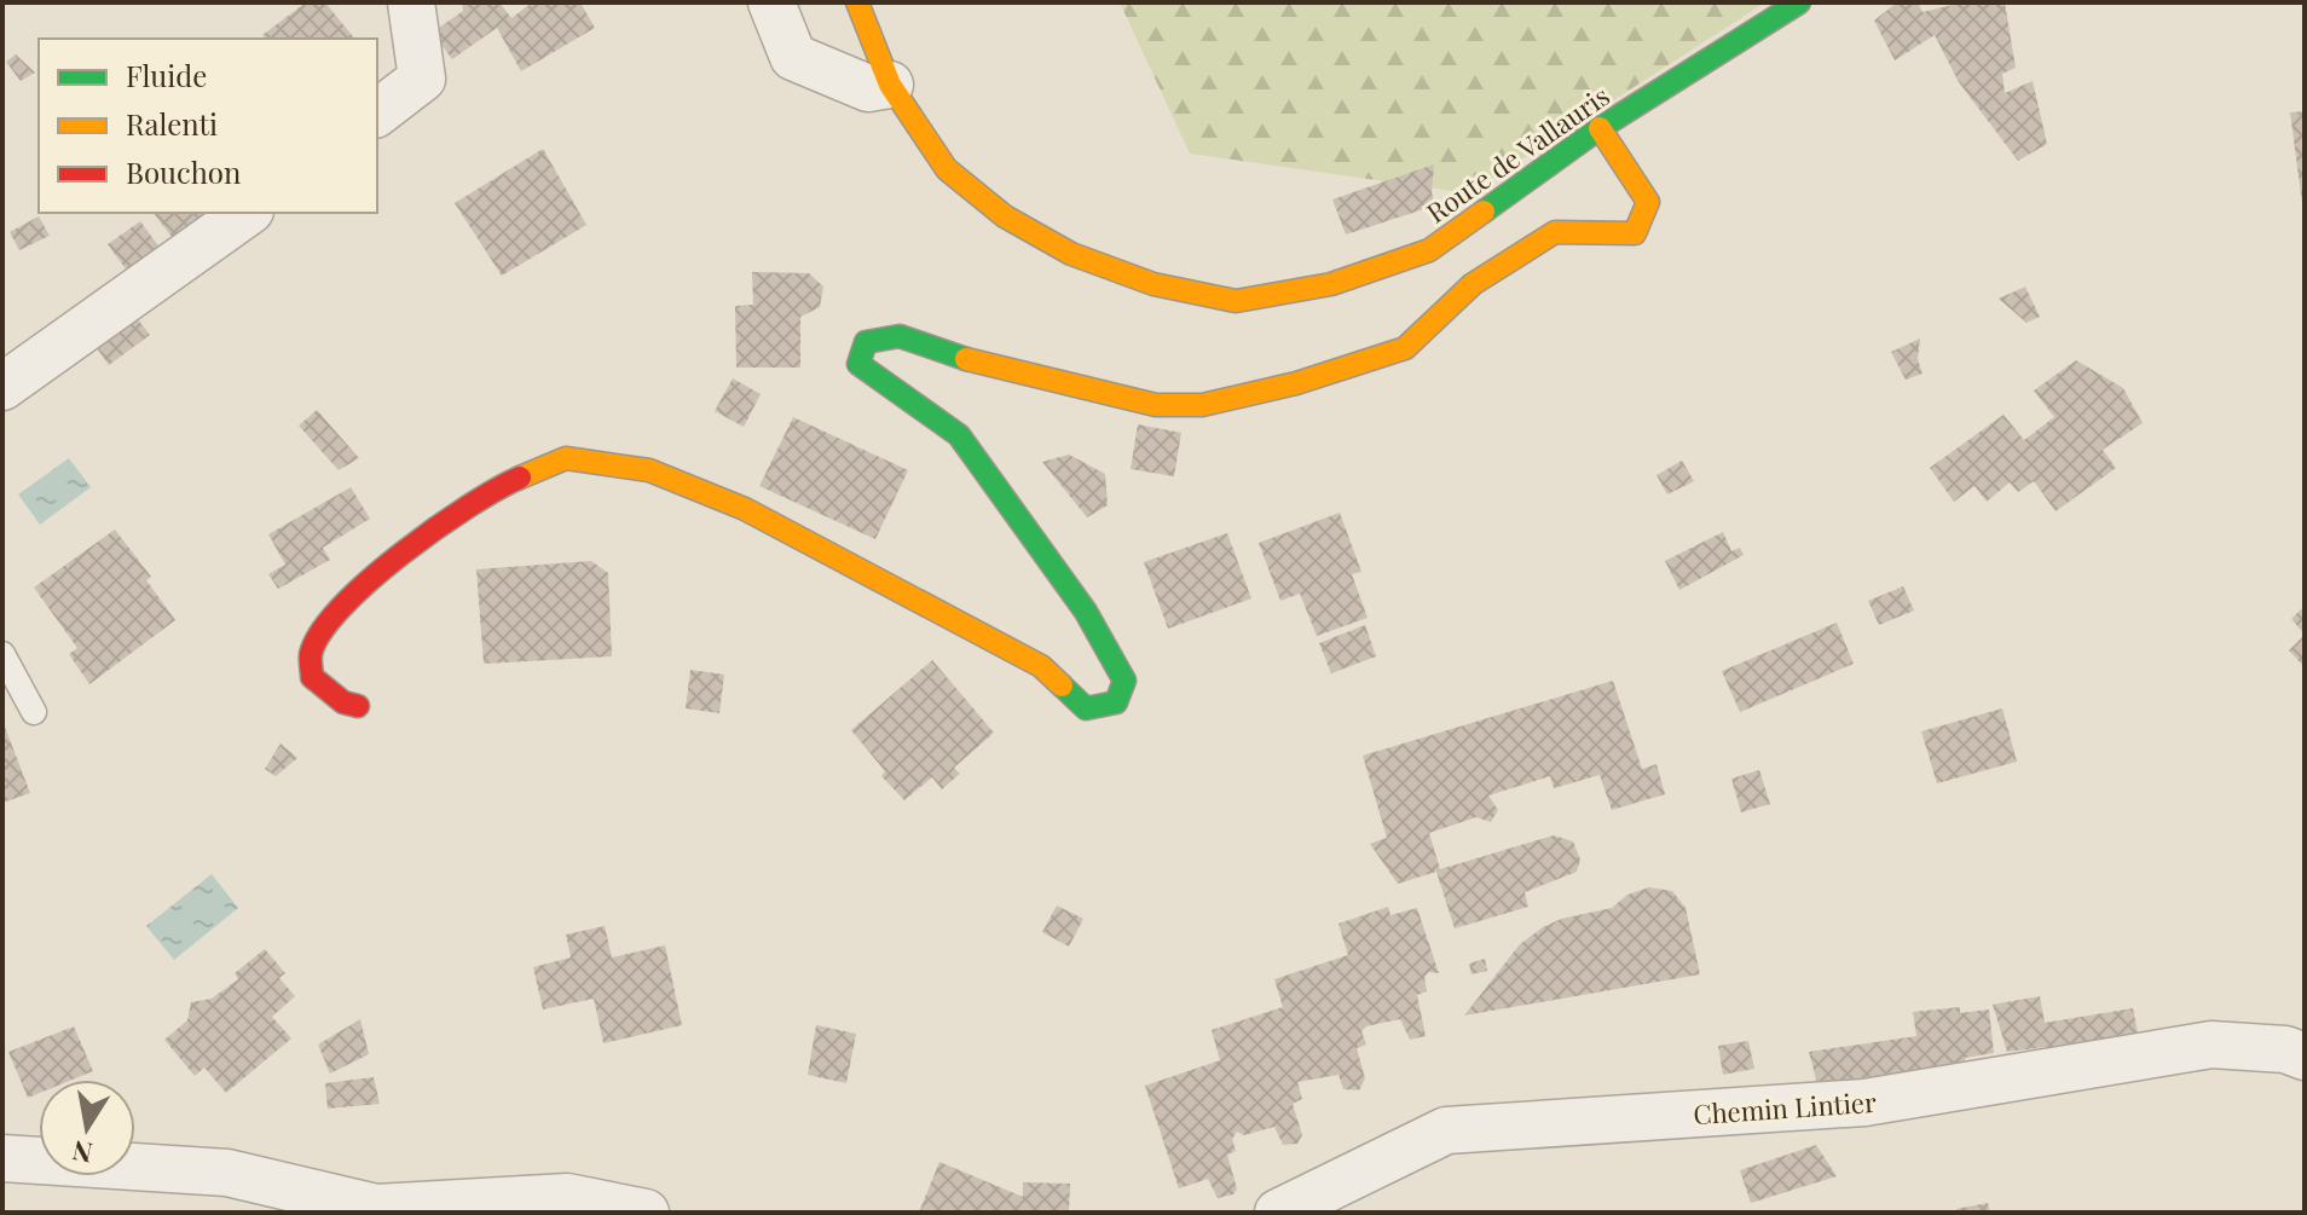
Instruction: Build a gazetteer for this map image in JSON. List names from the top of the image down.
{
  "streets": {
    "street": ["Route de Vallauris", "Chemin Lintier"]
  },
  "legend": ["Fluide", "Ralenti", "Bouchon"],
  "north": "bottom"
}
